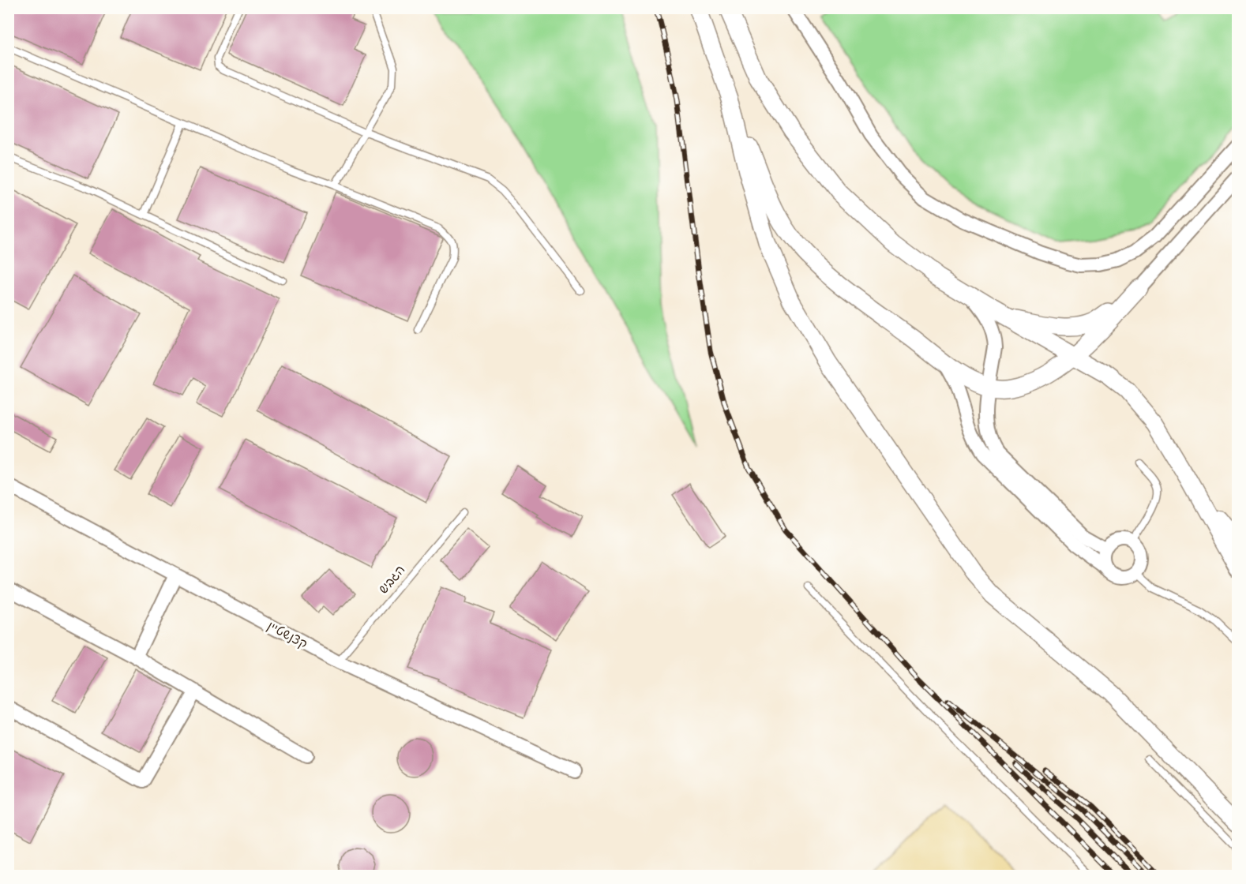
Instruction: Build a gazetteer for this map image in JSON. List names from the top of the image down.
{
  "streets": {
    "street": ["קצנשטיין"],
    "lane": ["הגביש"]
  },
  "crossings": [
    ["הגביש", "קצנשטיין"]
  ]
}
